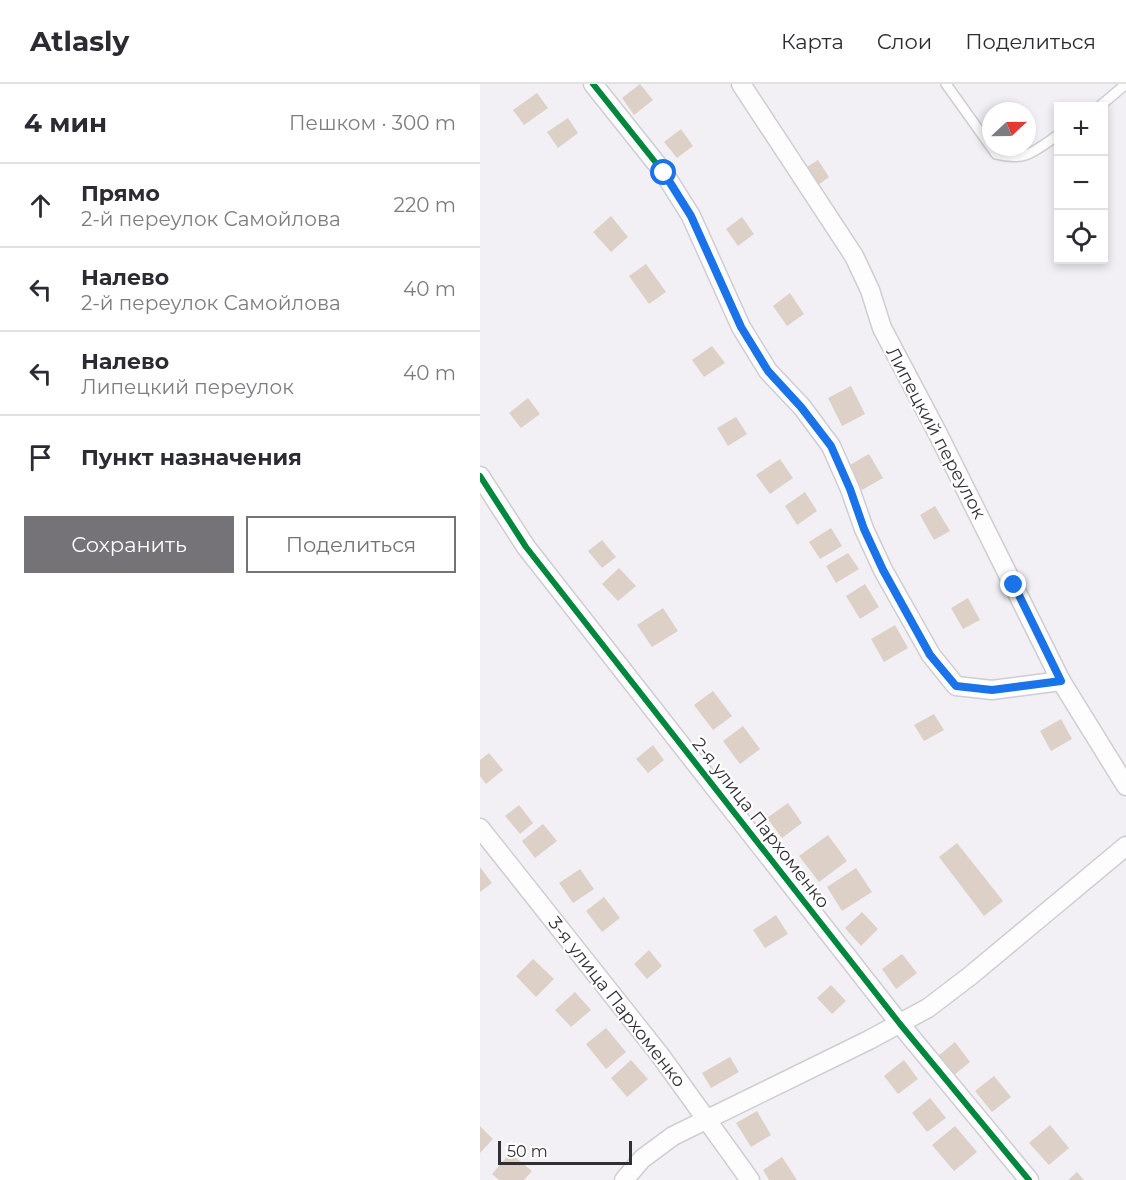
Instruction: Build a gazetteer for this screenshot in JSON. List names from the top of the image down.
{
  "streets": {
    "street": ["Липецкий переулок", "2-я улица Пархоменко", "3-я улица Пархоменко"]
  },
  "scale_bar": "50 m",
  "north": "right",
  "page": {
    "header": "Atlasly",
    "nav": ["Карта", "Слои", "Поделиться"],
    "heading": ["4 мин", "Пешком · 300 m"],
    "map_buttons": ["+", "−"],
    "list": [
      ["Прямо", "2-й переулок Самойлова", "220 m"],
      ["Налево", "2-й переулок Самойлова", "40 m"],
      ["Налево", "Липецкий переулок", "40 m"],
      "Пункт назначения"
    ],
    "buttons": ["Сохранить", "Поделиться"],
    "scale": "50 m"
  }
}
